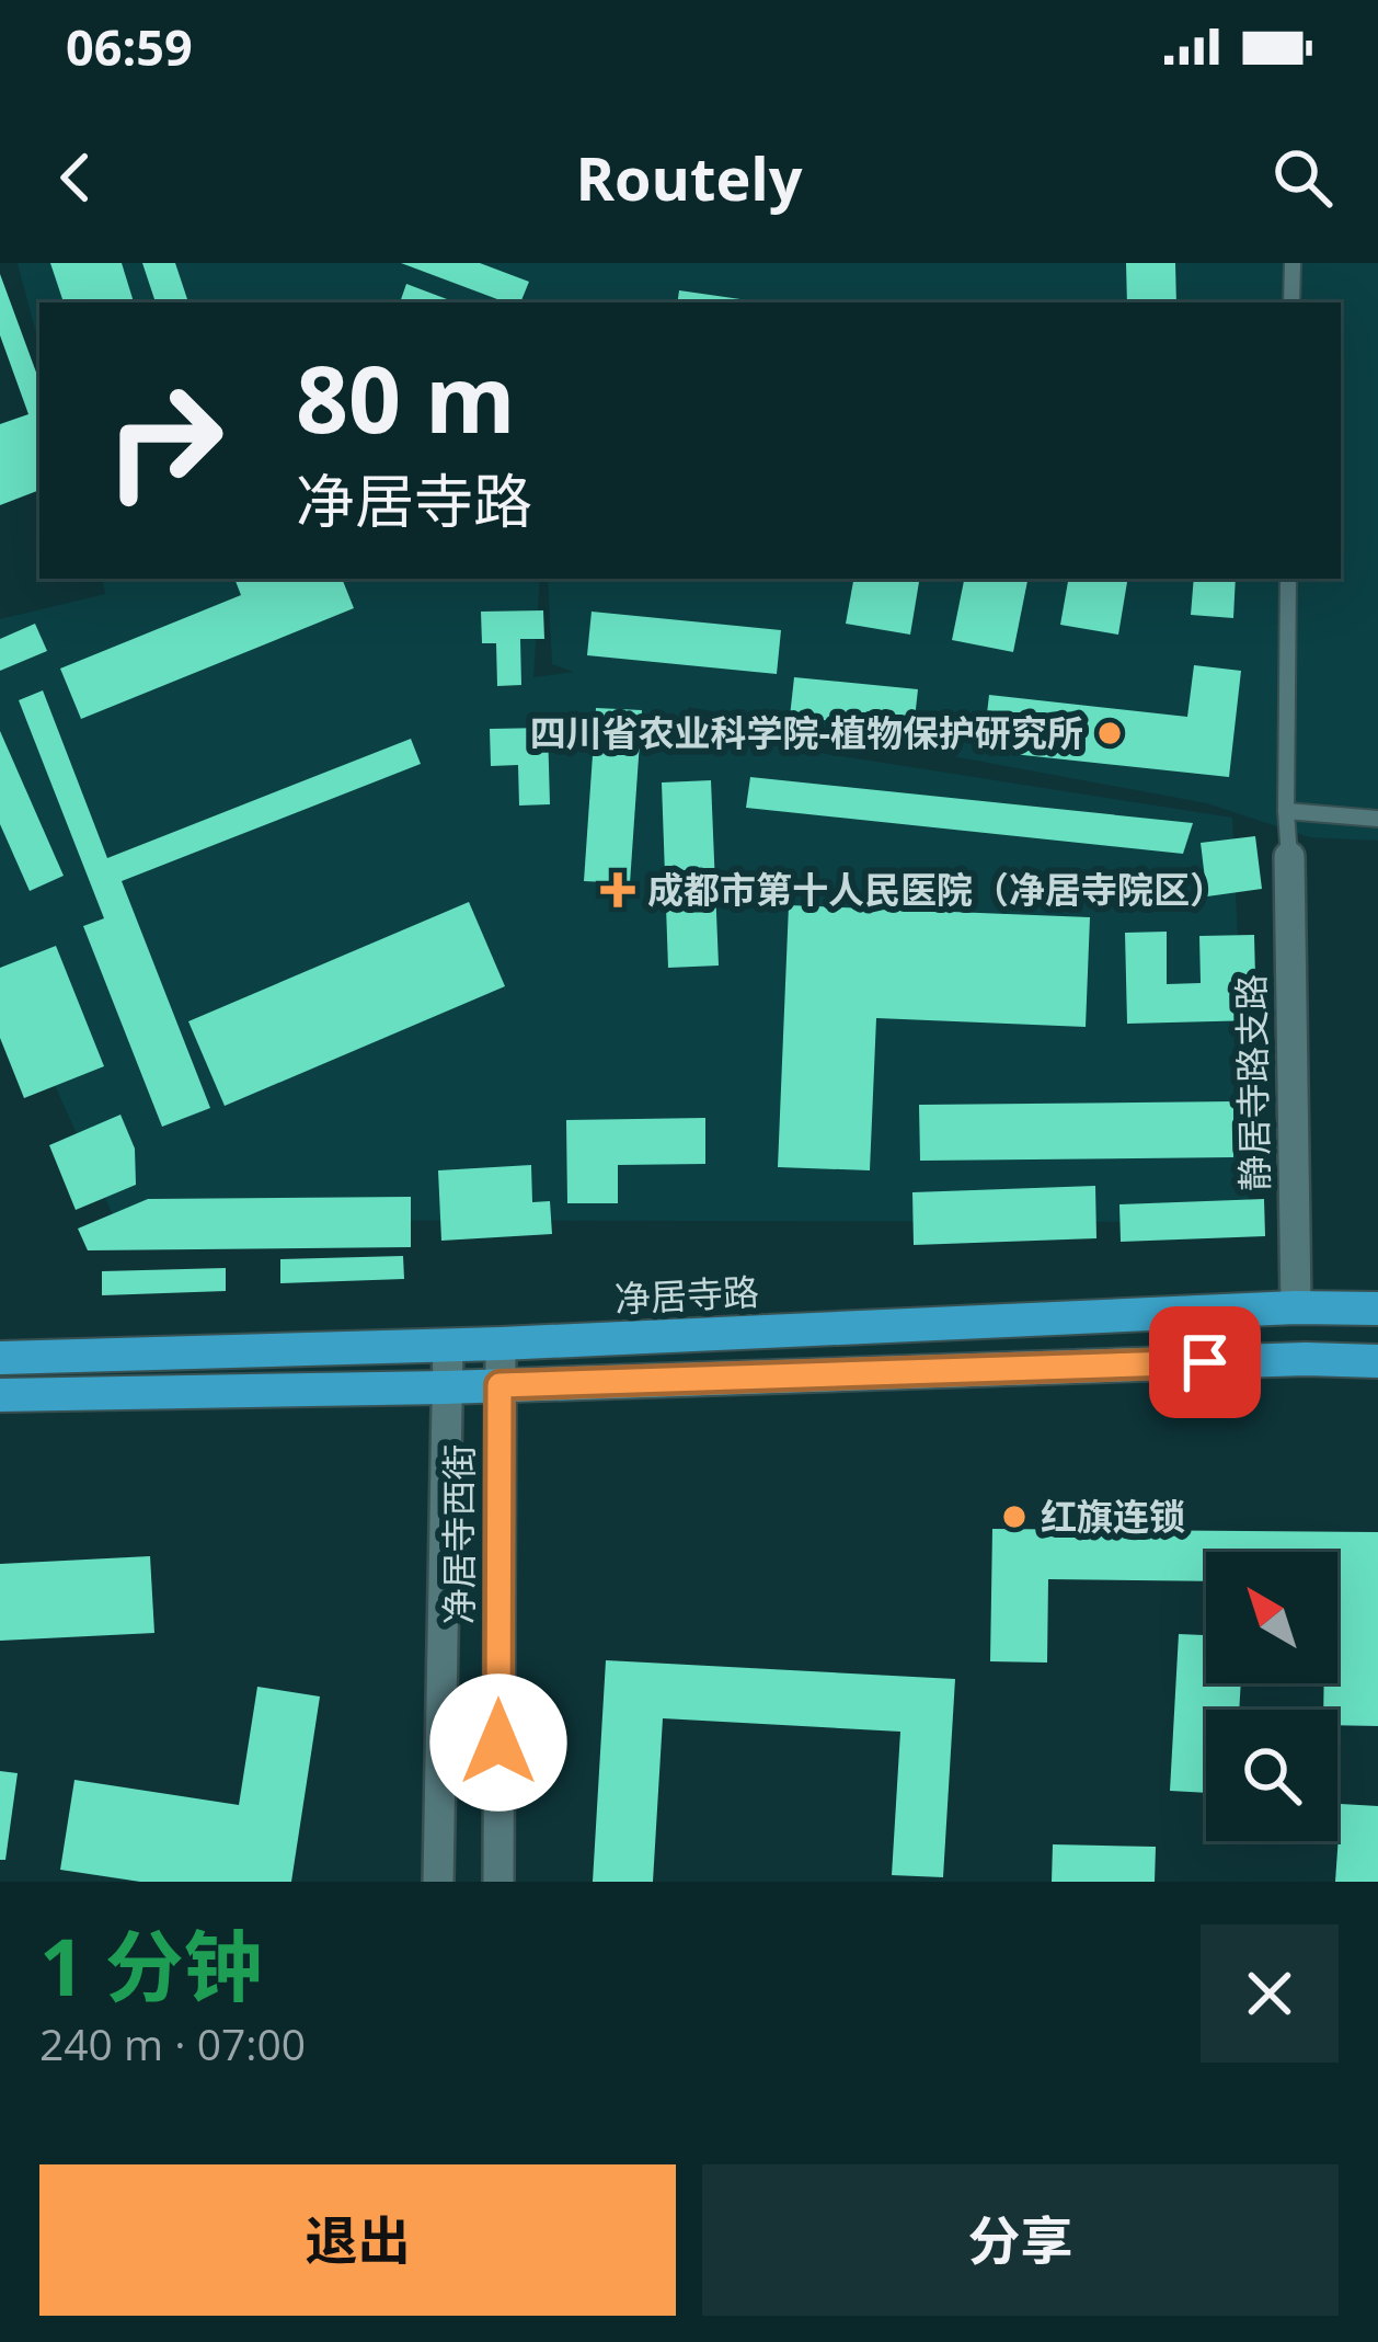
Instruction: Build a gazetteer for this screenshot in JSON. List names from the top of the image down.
{
  "streets": {
    "main road": ["净居寺路"],
    "street": ["静居寺路支路", "净居寺西街"]
  },
  "crossings": [
    ["静居寺路支路", "净居寺路"],
    ["净居寺路", "净居寺西街"]
  ],
  "places": {
    "other": ["四川省农业科学院-植物保护研究所", "红旗连锁"],
    "health": ["成都市第十人民医院（净居寺院区）"]
  },
  "north": "top left",
  "page": {
    "status": "06:59",
    "header": "Routely",
    "turn": ["80 m", "净居寺路"],
    "heading": ["1 分钟", "240 m · 07:00"],
    "buttons": ["退出", "分享"]
  }
}
